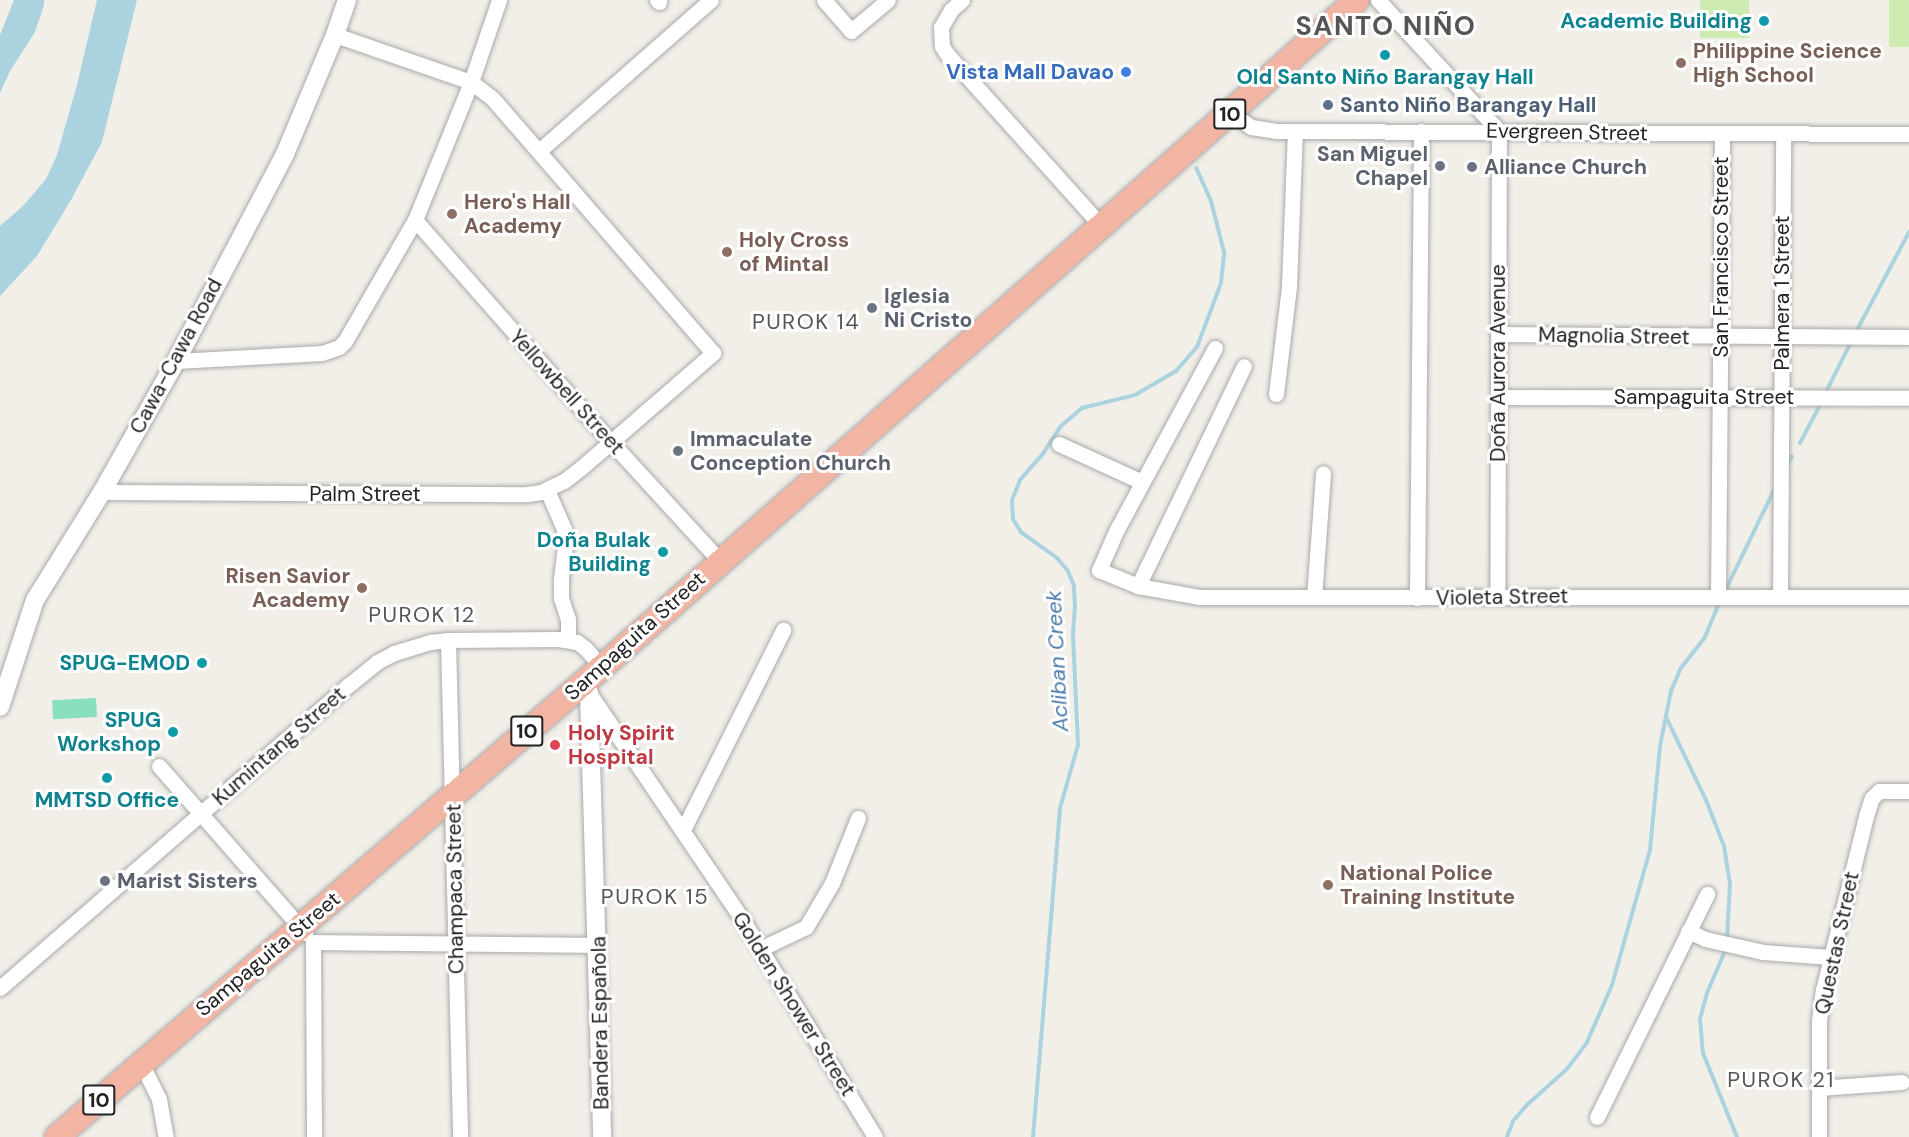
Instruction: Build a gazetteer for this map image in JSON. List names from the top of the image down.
{
  "streets": {
    "highway": ["10", "Sampaguita Street"],
    "street": [
      "Evergreen Street",
      "San Francisco Street",
      "Palmera 1 Street",
      "Magnolia Street",
      "Cawa-Cawa Road",
      "Doña Aurora Avenue",
      "Yellowbell Street",
      "Palm Street",
      "Violeta Street",
      "Kumintang Street",
      "Champaca Street",
      "Questas Street",
      "Golden Shower Street",
      "Bandera Española"
    ]
  },
  "crossings": [
    ["10", "Evergreen Street"],
    ["10", "Sampaguita Street"],
    ["Evergreen Street", "San Francisco Street"],
    ["Evergreen Street", "Palmera 1 Street"],
    ["Evergreen Street", "Doña Aurora Avenue"],
    ["San Francisco Street", "Magnolia Street"],
    ["San Francisco Street", "Sampaguita Street"],
    ["San Francisco Street", "Violeta Street"],
    ["Palmera 1 Street", "Magnolia Street"],
    ["Palmera 1 Street", "Sampaguita Street"],
    ["Palmera 1 Street", "Violeta Street"],
    ["Magnolia Street", "Doña Aurora Avenue"],
    ["Cawa-Cawa Road", "Palm Street"],
    ["Doña Aurora Avenue", "Sampaguita Street"],
    ["Doña Aurora Avenue", "Violeta Street"],
    ["Yellowbell Street", "Sampaguita Street"],
    ["Yellowbell Street", "Palm Street"],
    ["Sampaguita Street", "Champaca Street"],
    ["Sampaguita Street", "Golden Shower Street"],
    ["Sampaguita Street", "Bandera Española"],
    ["Kumintang Street", "Champaca Street"],
    ["Golden Shower Street", "Bandera Española"]
  ],
  "districts": [
    "SANTO NIÑO",
    "PUROK 14",
    "PUROK 12",
    "PUROK 15",
    "PUROK 21"
  ],
  "water": ["Acliban Creek"],
  "places": [
    "Academic Building",
    "Old Santo Niño Barangay Hall",
    "Philippine Science High School",
    "Vista Mall Davao",
    "Santo Niño Barangay Hall",
    "San Miguel Chapel",
    "Alliance Church",
    "Hero's Hall Academy",
    "Holy Cross of Mintal",
    "Iglesia Ni Cristo",
    "Immaculate Conception Church",
    "Doña Bulak Building",
    "Risen Savior Academy",
    "SPUG-EMOD",
    "SPUG Workshop",
    "Holy Spirit Hospital",
    "MMTSD Office",
    "Marist Sisters",
    "National Police Training Institute"
  ]
}
